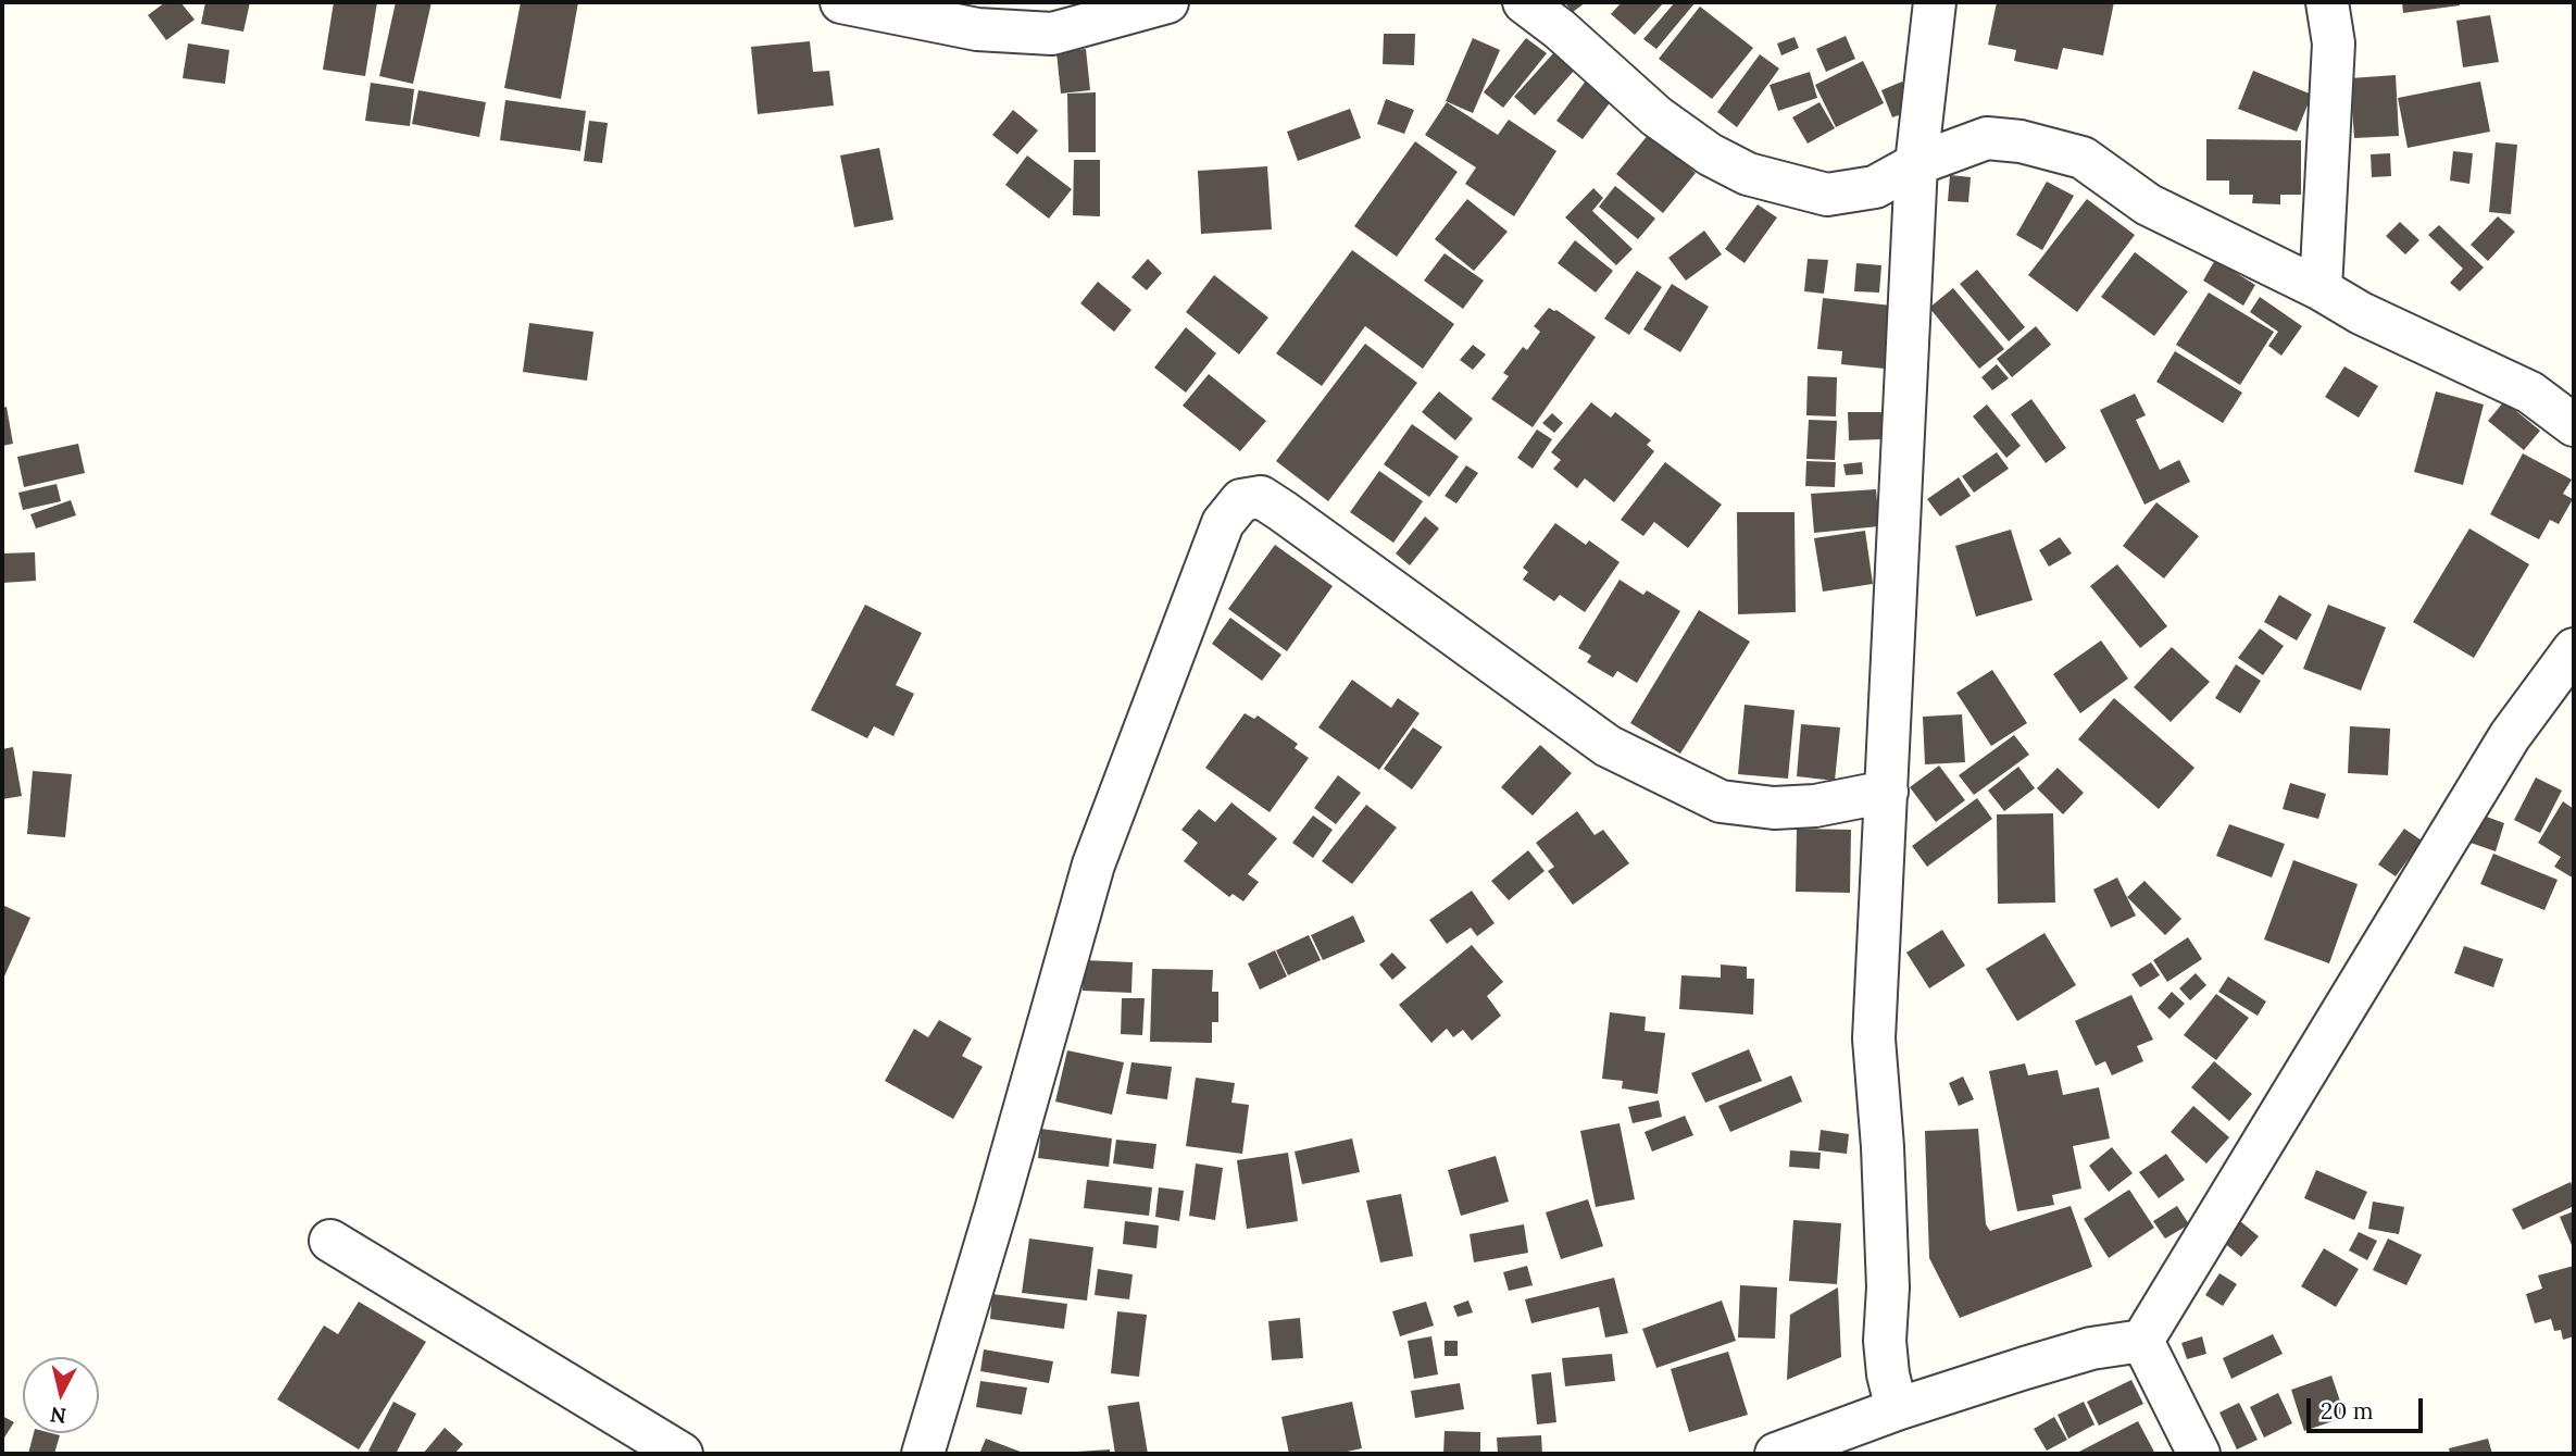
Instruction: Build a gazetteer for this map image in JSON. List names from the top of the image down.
{
  "scale_bar": "20 m",
  "north": "bottom"
}
